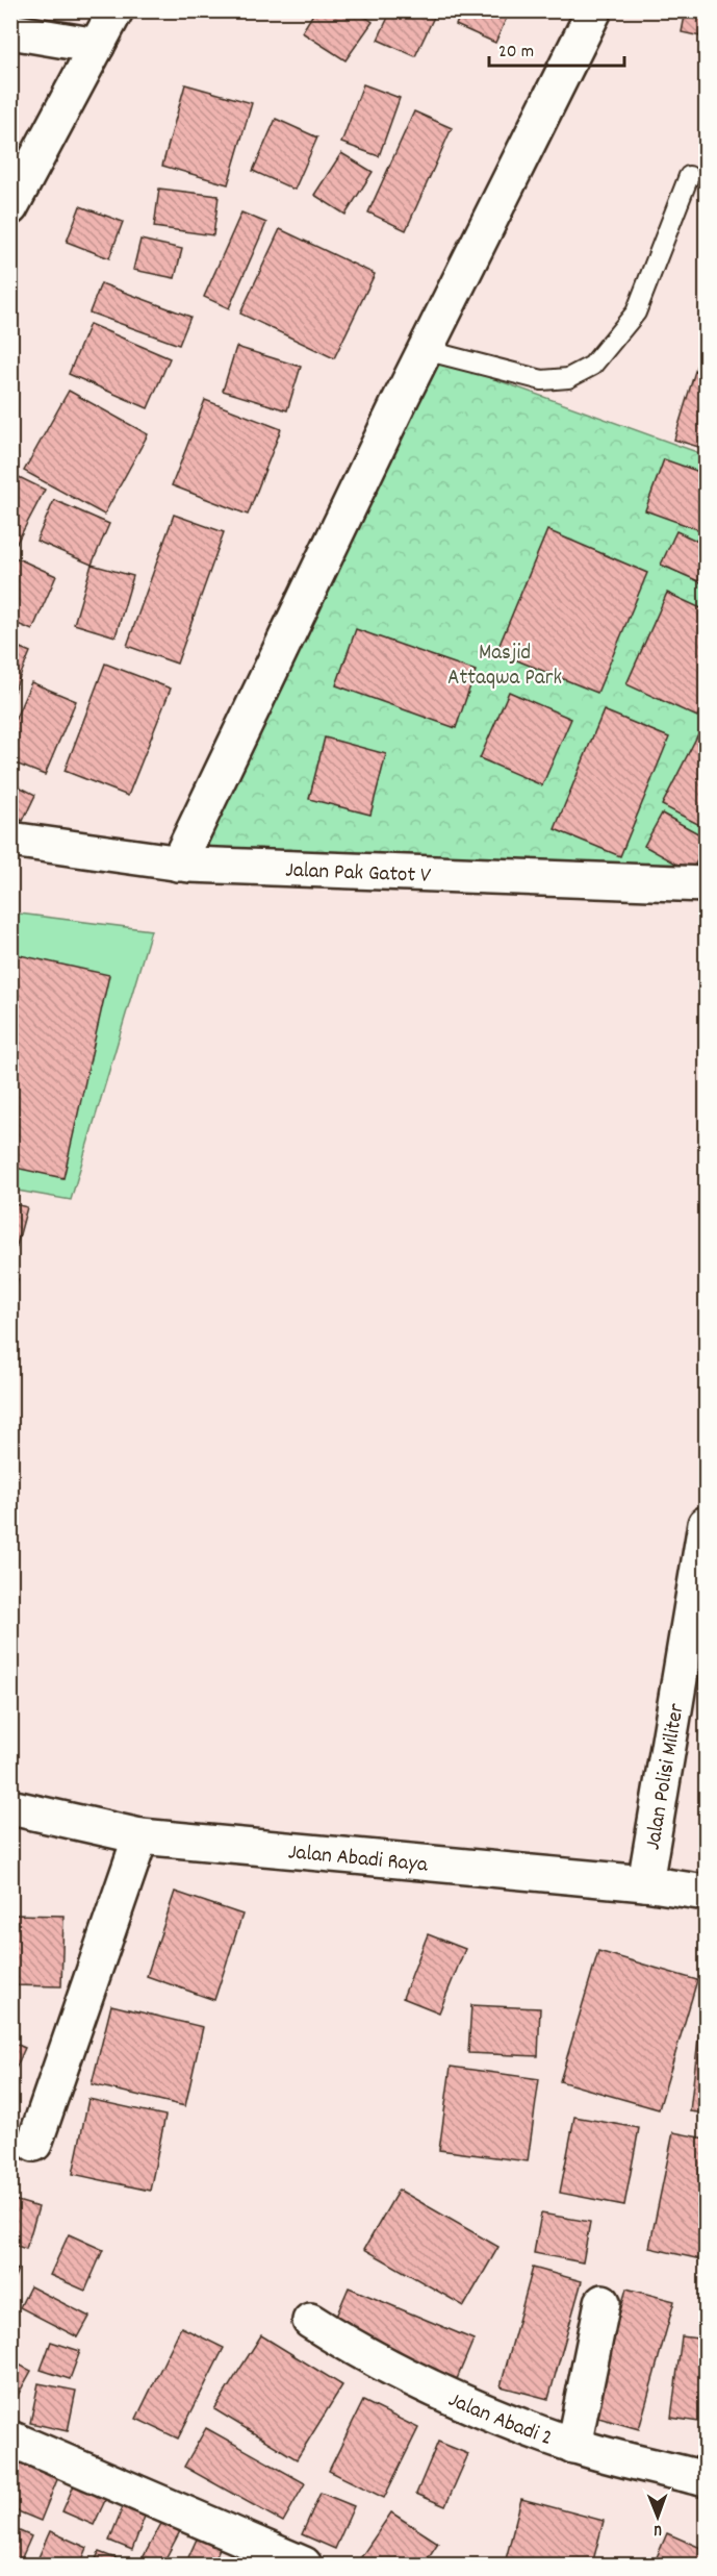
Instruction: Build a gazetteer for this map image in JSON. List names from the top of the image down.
{
  "streets": {
    "street": [
      "Jalan Pak Gatot V",
      "Jalan Polisi Militer",
      "Jalan Abadi Raya",
      "Jalan Abadi 2"
    ]
  },
  "crossings": [
    ["Jalan Polisi Militer", "Jalan Abadi Raya"]
  ],
  "parks": ["Masjid Attaqwa Park"],
  "scale_bar": "20 m",
  "north": "bottom"
}
